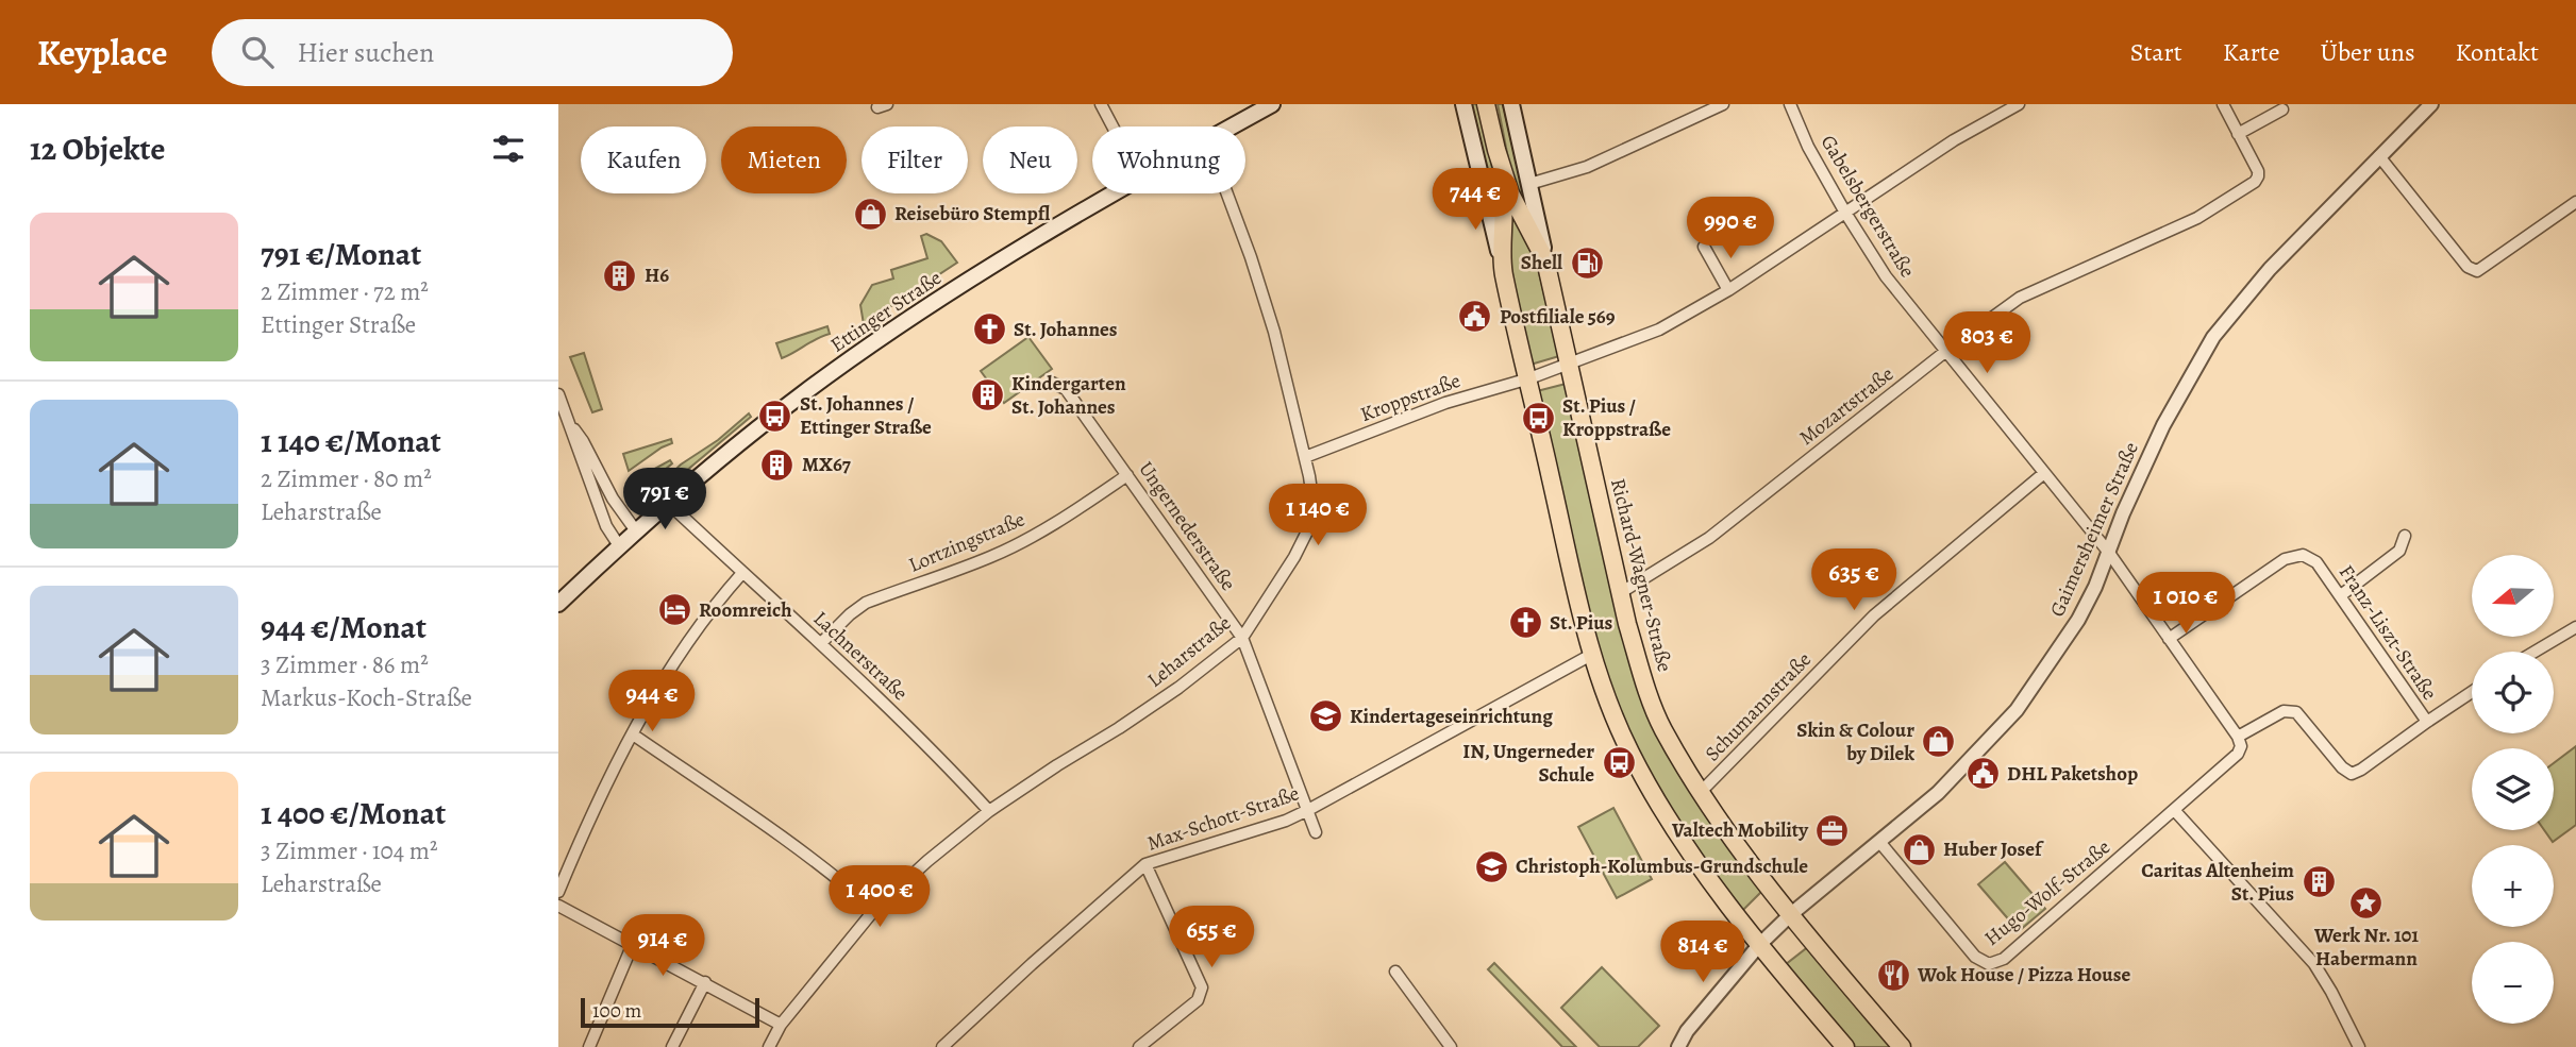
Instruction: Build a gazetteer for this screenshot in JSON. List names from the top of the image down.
{
  "streets": {
    "main road": ["Ettinger Straße", "Richard-Wagner-Straße"],
    "street": [
      "Gabelsbergerstraße",
      "Kroppstraße",
      "Mozartstraße",
      "Ungernederstraße",
      "Gaimersheimer Straße",
      "Lortzingstraße",
      "Franz-Liszt-Straße",
      "Leharstraße",
      "Lachnerstraße",
      "Schumannstraße",
      "Max-Schott-Straße",
      "Hugo-Wolf-Straße"
    ]
  },
  "crossings": [
    ["Gabelsbergerstraße", "Kroppstraße"],
    ["Gabelsbergerstraße", "Mozartstraße"],
    ["Gabelsbergerstraße", "Gaimersheimer Straße"],
    ["Gabelsbergerstraße", "Franz-Liszt-Straße"],
    ["Gabelsbergerstraße", "Schumannstraße"],
    ["Gabelsbergerstraße", "Hugo-Wolf-Straße"],
    ["Ettinger Straße", "Lachnerstraße"],
    ["Kroppstraße", "Richard-Wagner-Straße"],
    ["Kroppstraße", "Leharstraße"],
    ["Mozartstraße", "Richard-Wagner-Straße"],
    ["Ungernederstraße", "Lortzingstraße"],
    ["Ungernederstraße", "Leharstraße"],
    ["Ungernederstraße", "Max-Schott-Straße"],
    ["Gaimersheimer Straße", "Richard-Wagner-Straße"],
    ["Gaimersheimer Straße", "Hugo-Wolf-Straße"],
    ["Lortzingstraße", "Lachnerstraße"],
    ["Richard-Wagner-Straße", "Schumannstraße"],
    ["Richard-Wagner-Straße", "Max-Schott-Straße"],
    ["Leharstraße", "Lachnerstraße"]
  ],
  "places": {
    "shop": ["Reisebüro Stempfl", "Skin & Colour by Dilek", "Huber Josef"],
    "fuel station": ["Shell"],
    "building": [
      "H6",
      "Kindergarten St. Johannes",
      "MX67",
      "Caritas Altenheim St. Pius"
    ],
    "public building": ["Postfiliale 569", "DHL Paketshop"],
    "church": ["St. Johannes", "St. Pius"],
    "bus stop": ["St. Johannes / Ettinger Straße", "St. Pius / Kroppstraße", "IN, Ungerneder Schule"],
    "hotel": ["Roomreich"],
    "school or university": ["Kindertageseinrichtung", "Christoph-Kolumbus-Grundschule"],
    "office": ["Valtech Mobility"],
    "place": ["Werk Nr. 101 Habermann"],
    "restaurant": ["Wok House / Pizza House"]
  },
  "scale_bar": "100 m",
  "north": "left",
  "page": {
    "header": "Keyplace",
    "search": "Hier suchen",
    "nav": [
      "Start",
      "Karte",
      "Über uns",
      "Kontakt"
    ],
    "heading": "12 Objekte",
    "chip": [
      "Kaufen",
      "Mieten",
      "Filter",
      "Neu",
      "Wohnung"
    ],
    "price": [
      "744 €",
      "990 €",
      "803 €",
      "791 €",
      "1 140 €",
      "635 €",
      "1 010 €",
      "944 €",
      "1 400 €",
      "655 €",
      "914 €",
      "814 €"
    ],
    "list": [
      {
        "name": "791 €/Monat",
        "note": "2 Zimmer · 72 m² · Ettinger Straße"
      },
      {
        "name": "1 140 €/Monat",
        "note": "2 Zimmer · 80 m² · Leharstraße"
      },
      {
        "name": "944 €/Monat",
        "note": "3 Zimmer · 86 m² · Markus-Koch-Straße"
      },
      {
        "name": "1 400 €/Monat",
        "note": "3 Zimmer · 104 m² · Leharstraße"
      }
    ],
    "map_buttons": ["+", "−"],
    "scale": "100 m"
  }
}
